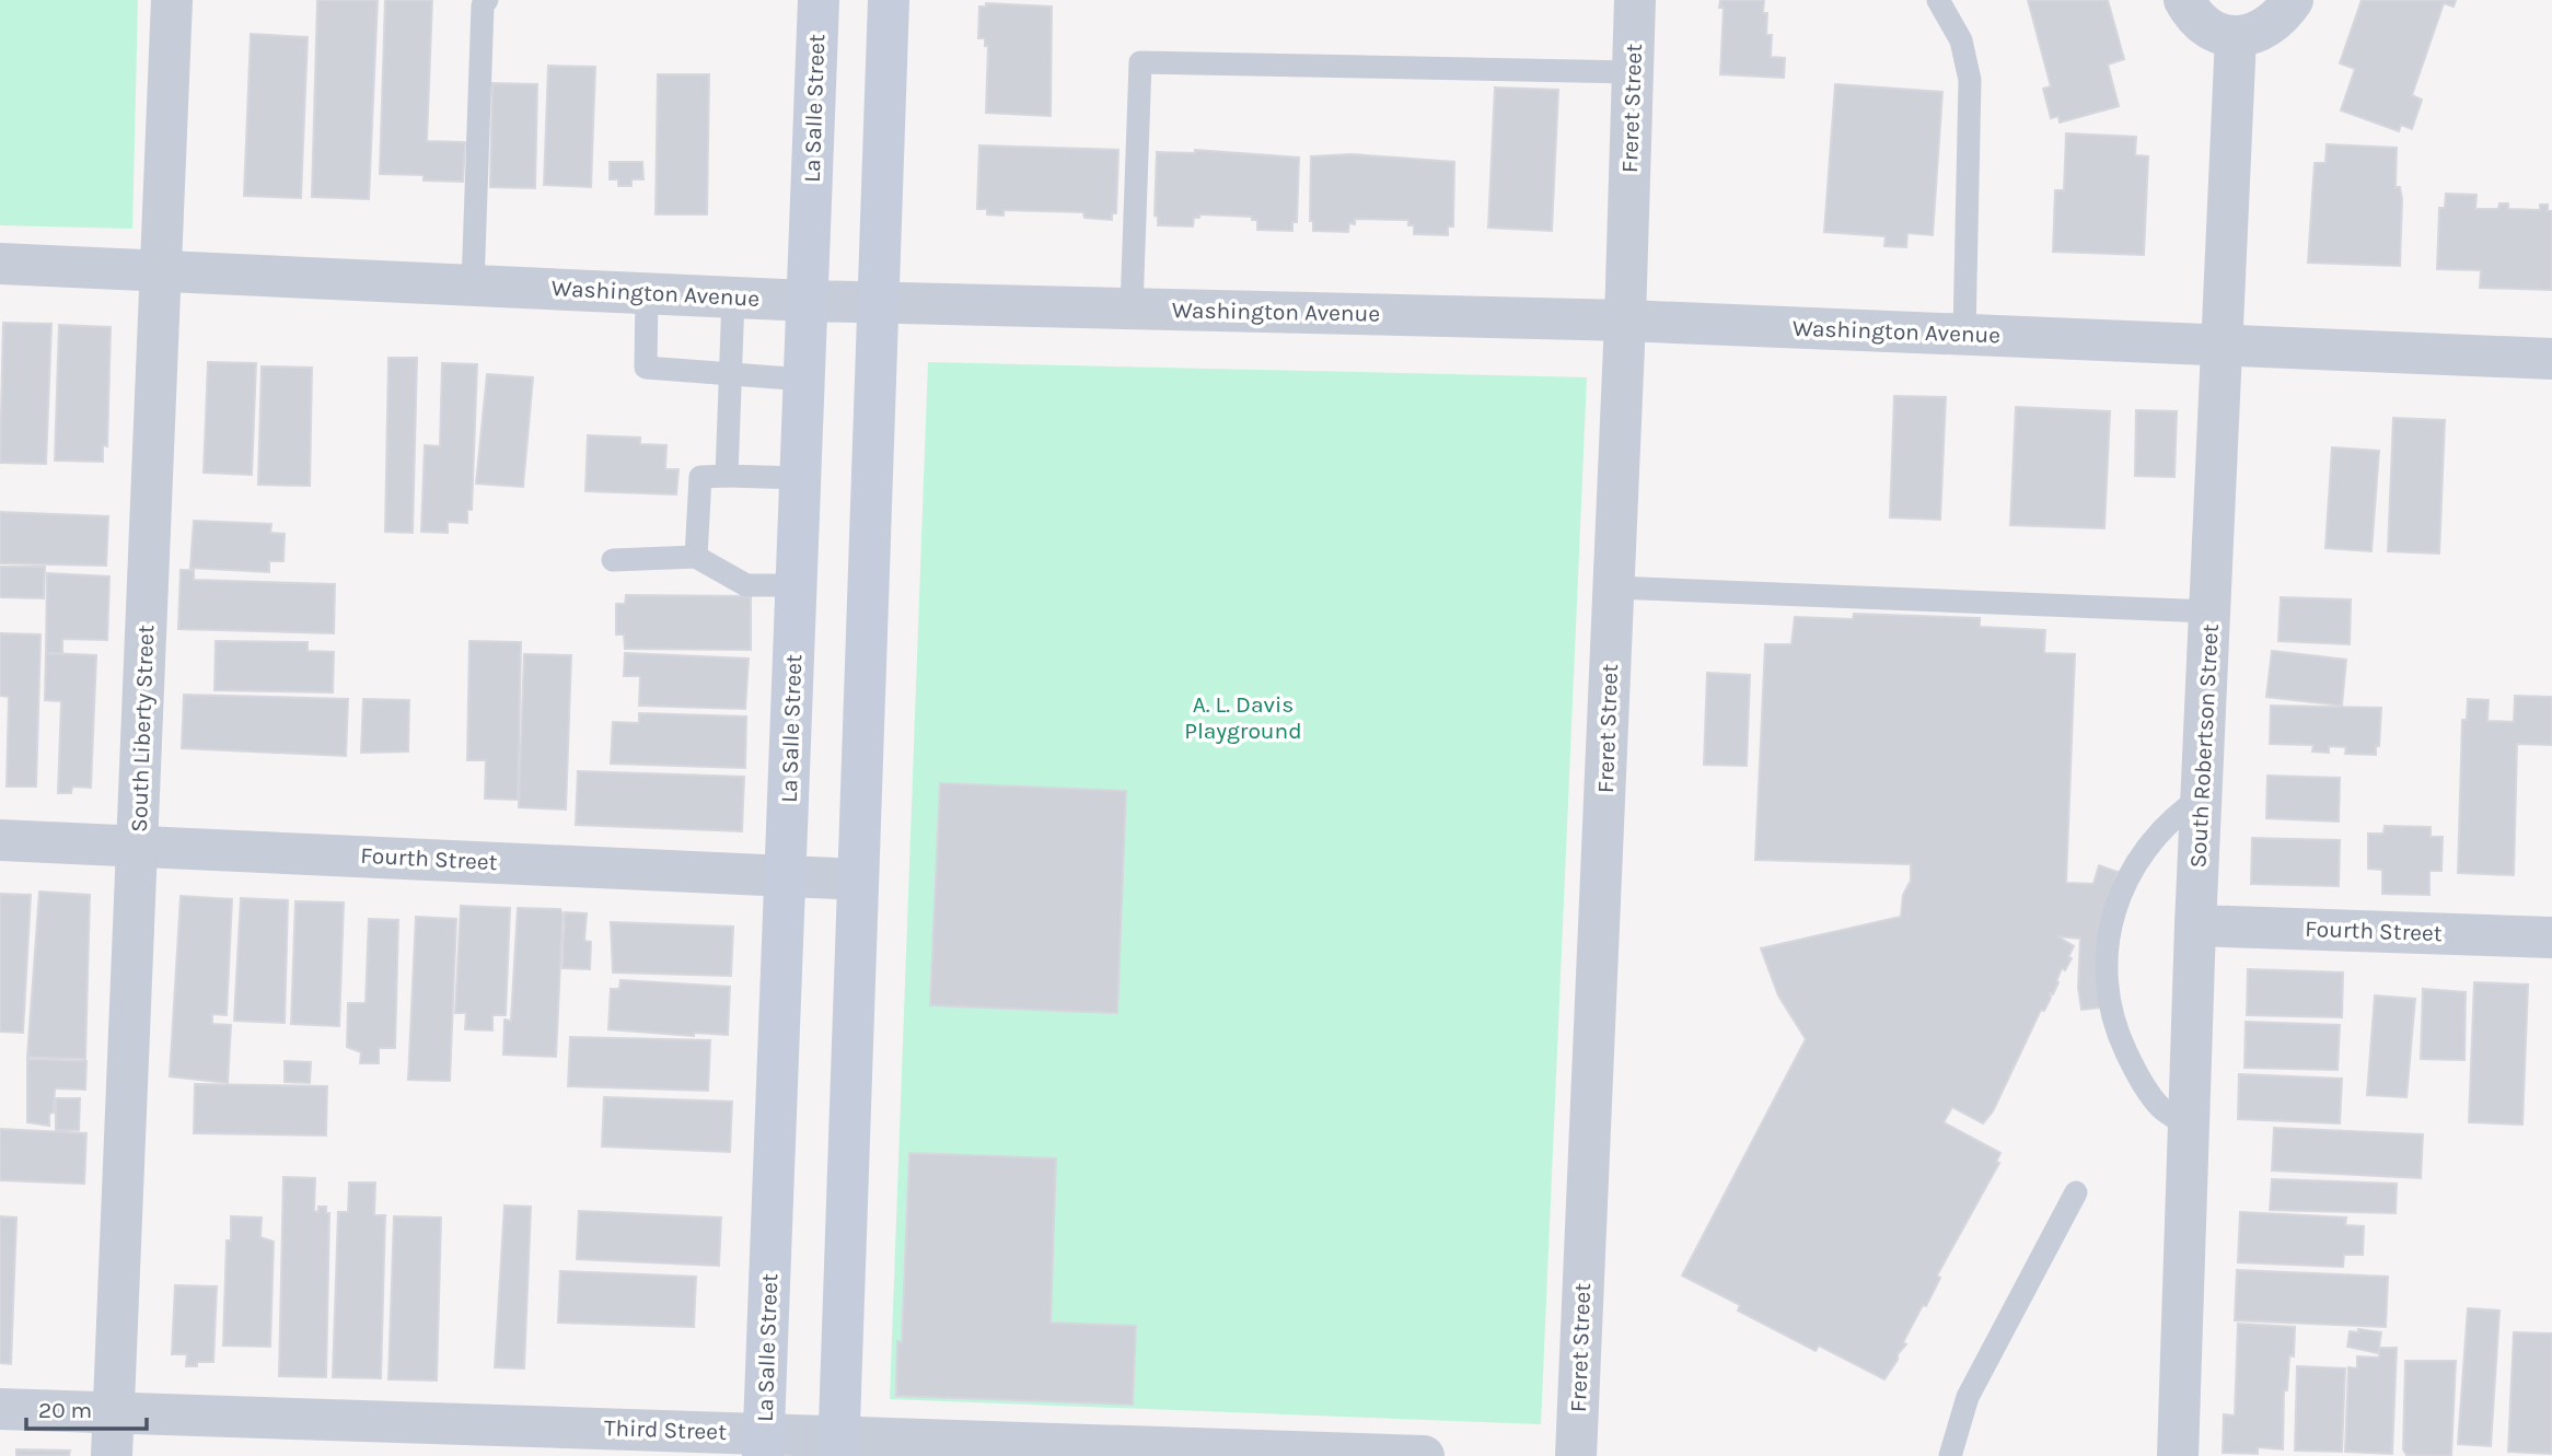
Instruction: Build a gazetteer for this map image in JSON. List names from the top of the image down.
{
  "streets": {
    "street": [
      "La Salle Street",
      "Freret Street",
      "Washington Avenue",
      "South Liberty Street",
      "South Robertson Street",
      "Fourth Street",
      "Third Street"
    ]
  },
  "crossings": [
    ["La Salle Street", "Washington Avenue"],
    ["La Salle Street", "Fourth Street"],
    ["La Salle Street", "Third Street"],
    ["Freret Street", "Washington Avenue"],
    ["Washington Avenue", "South Liberty Street"],
    ["Washington Avenue", "South Robertson Street"],
    ["South Liberty Street", "Fourth Street"],
    ["South Liberty Street", "Third Street"],
    ["South Robertson Street", "Fourth Street"]
  ],
  "parks": ["A. L. Davis Playground"],
  "scale_bar": "20 m"
}
